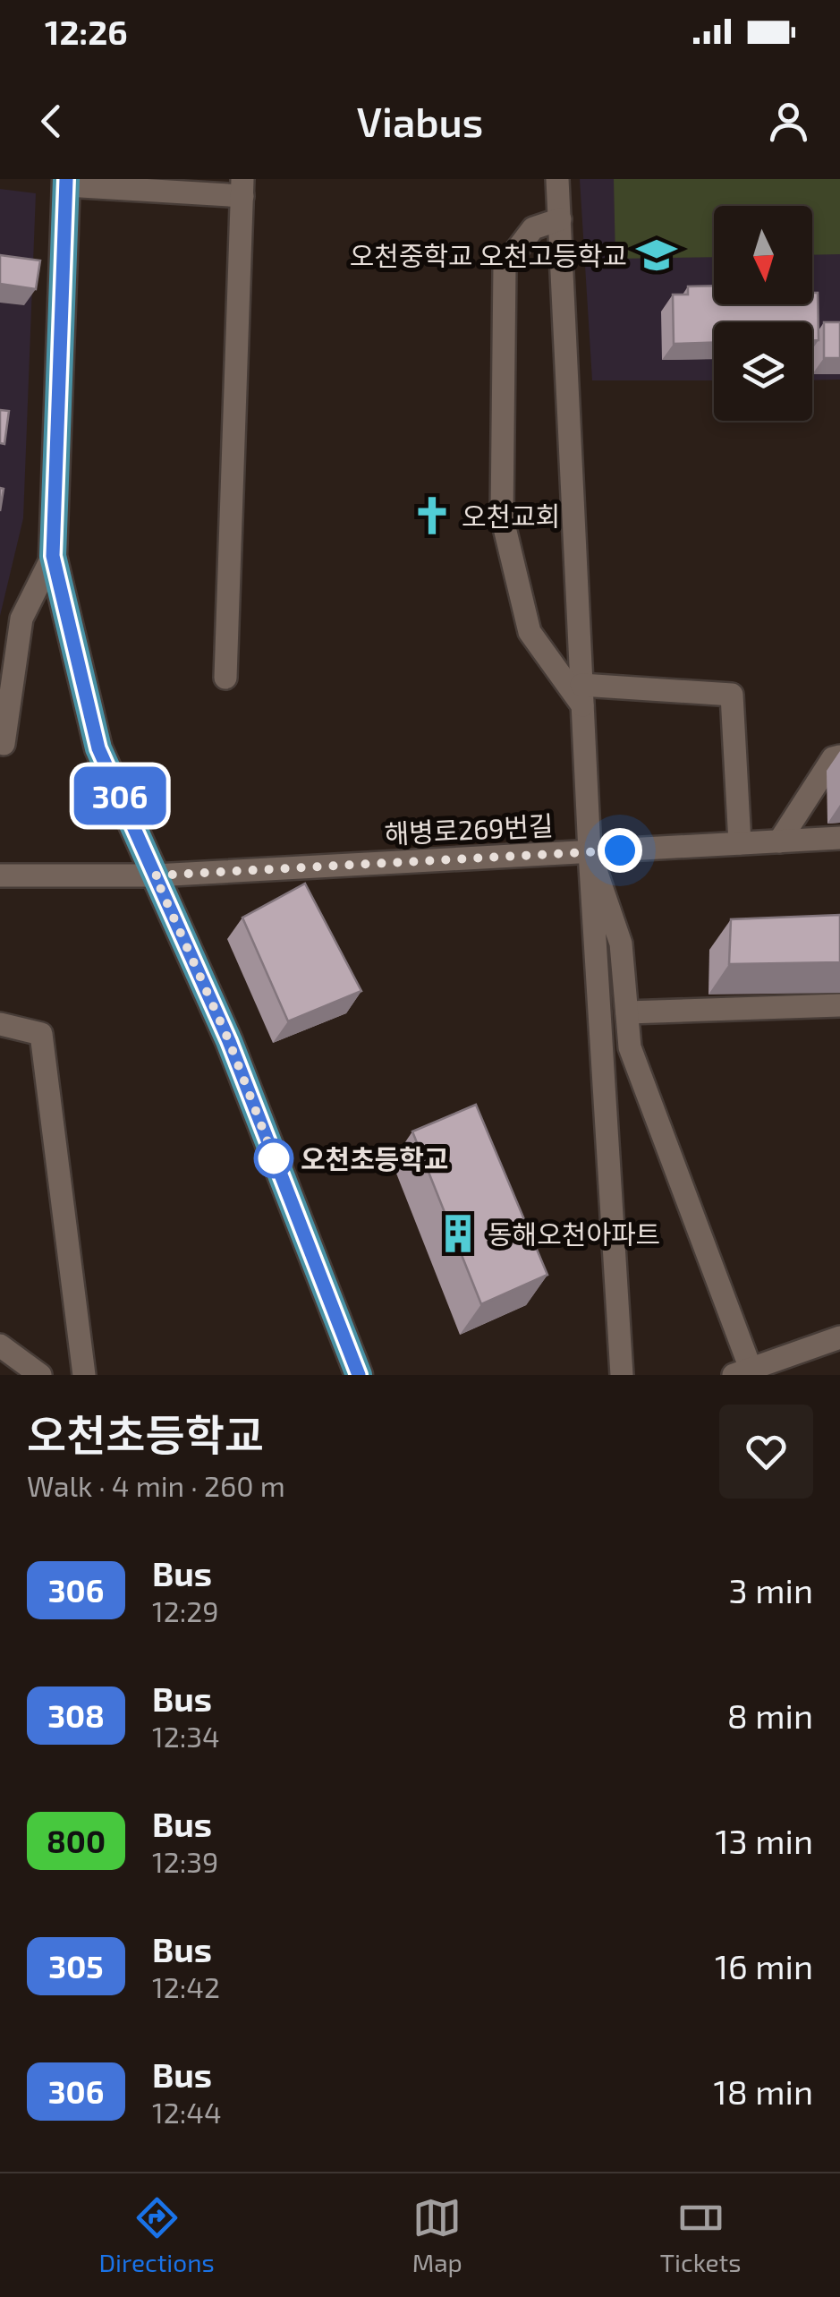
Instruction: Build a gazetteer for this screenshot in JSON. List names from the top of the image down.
{
  "streets": {
    "street": ["해병로269번길"]
  },
  "places": {
    "school or university": ["오천중학교 오천고등학교"],
    "church": ["오천교회"],
    "other": ["오천초등학교"],
    "building": ["동해오천아파트"]
  },
  "lines": ["bus line 306"],
  "north": "bottom",
  "page": {
    "status": "12:26",
    "header": "Viabus",
    "on_map": "306",
    "heading": ["오천초등학교", "Walk · 4 min · 260 m"],
    "list": [
      {
        "mark": "306",
        "name": "Bus",
        "note": "12:29",
        "value": "3 min"
      },
      {
        "mark": "308",
        "name": "Bus",
        "note": "12:34",
        "value": "8 min"
      },
      {
        "mark": "800",
        "name": "Bus",
        "note": "12:39",
        "value": "13 min"
      },
      {
        "mark": "305",
        "name": "Bus",
        "note": "12:42",
        "value": "16 min"
      },
      {
        "mark": "306",
        "name": "Bus",
        "note": "12:44",
        "value": "18 min"
      }
    ],
    "tabs": ["Directions", "Map", "Tickets"]
  }
}
